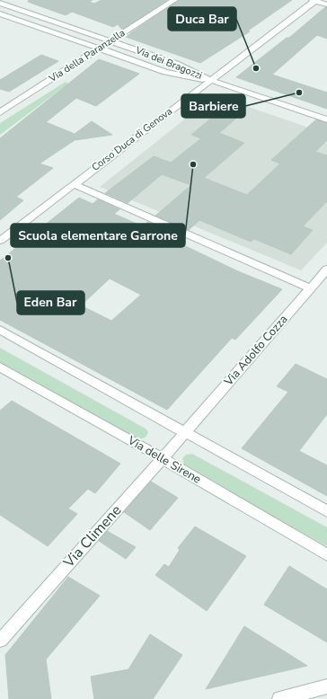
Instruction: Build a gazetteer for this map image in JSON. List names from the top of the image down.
{
  "streets": {
    "street": [
      "Via della Paranzella",
      "Via dei Bragozzi",
      "Corso Duca di Genova",
      "Via Adolfo Cozza",
      "Via delle Sirene",
      "Via Climene"
    ]
  },
  "crossings": [
    ["Via della Paranzella", "Via dei Bragozzi"],
    ["Via dei Bragozzi", "Corso Duca di Genova"],
    ["Via Adolfo Cozza", "Via Climene"],
    ["Via delle Sirene", "Via Climene"]
  ],
  "places": [
    "Duca Bar",
    "Barbiere",
    "Scuola elementare Garrone",
    "Eden Bar"
  ]
}
